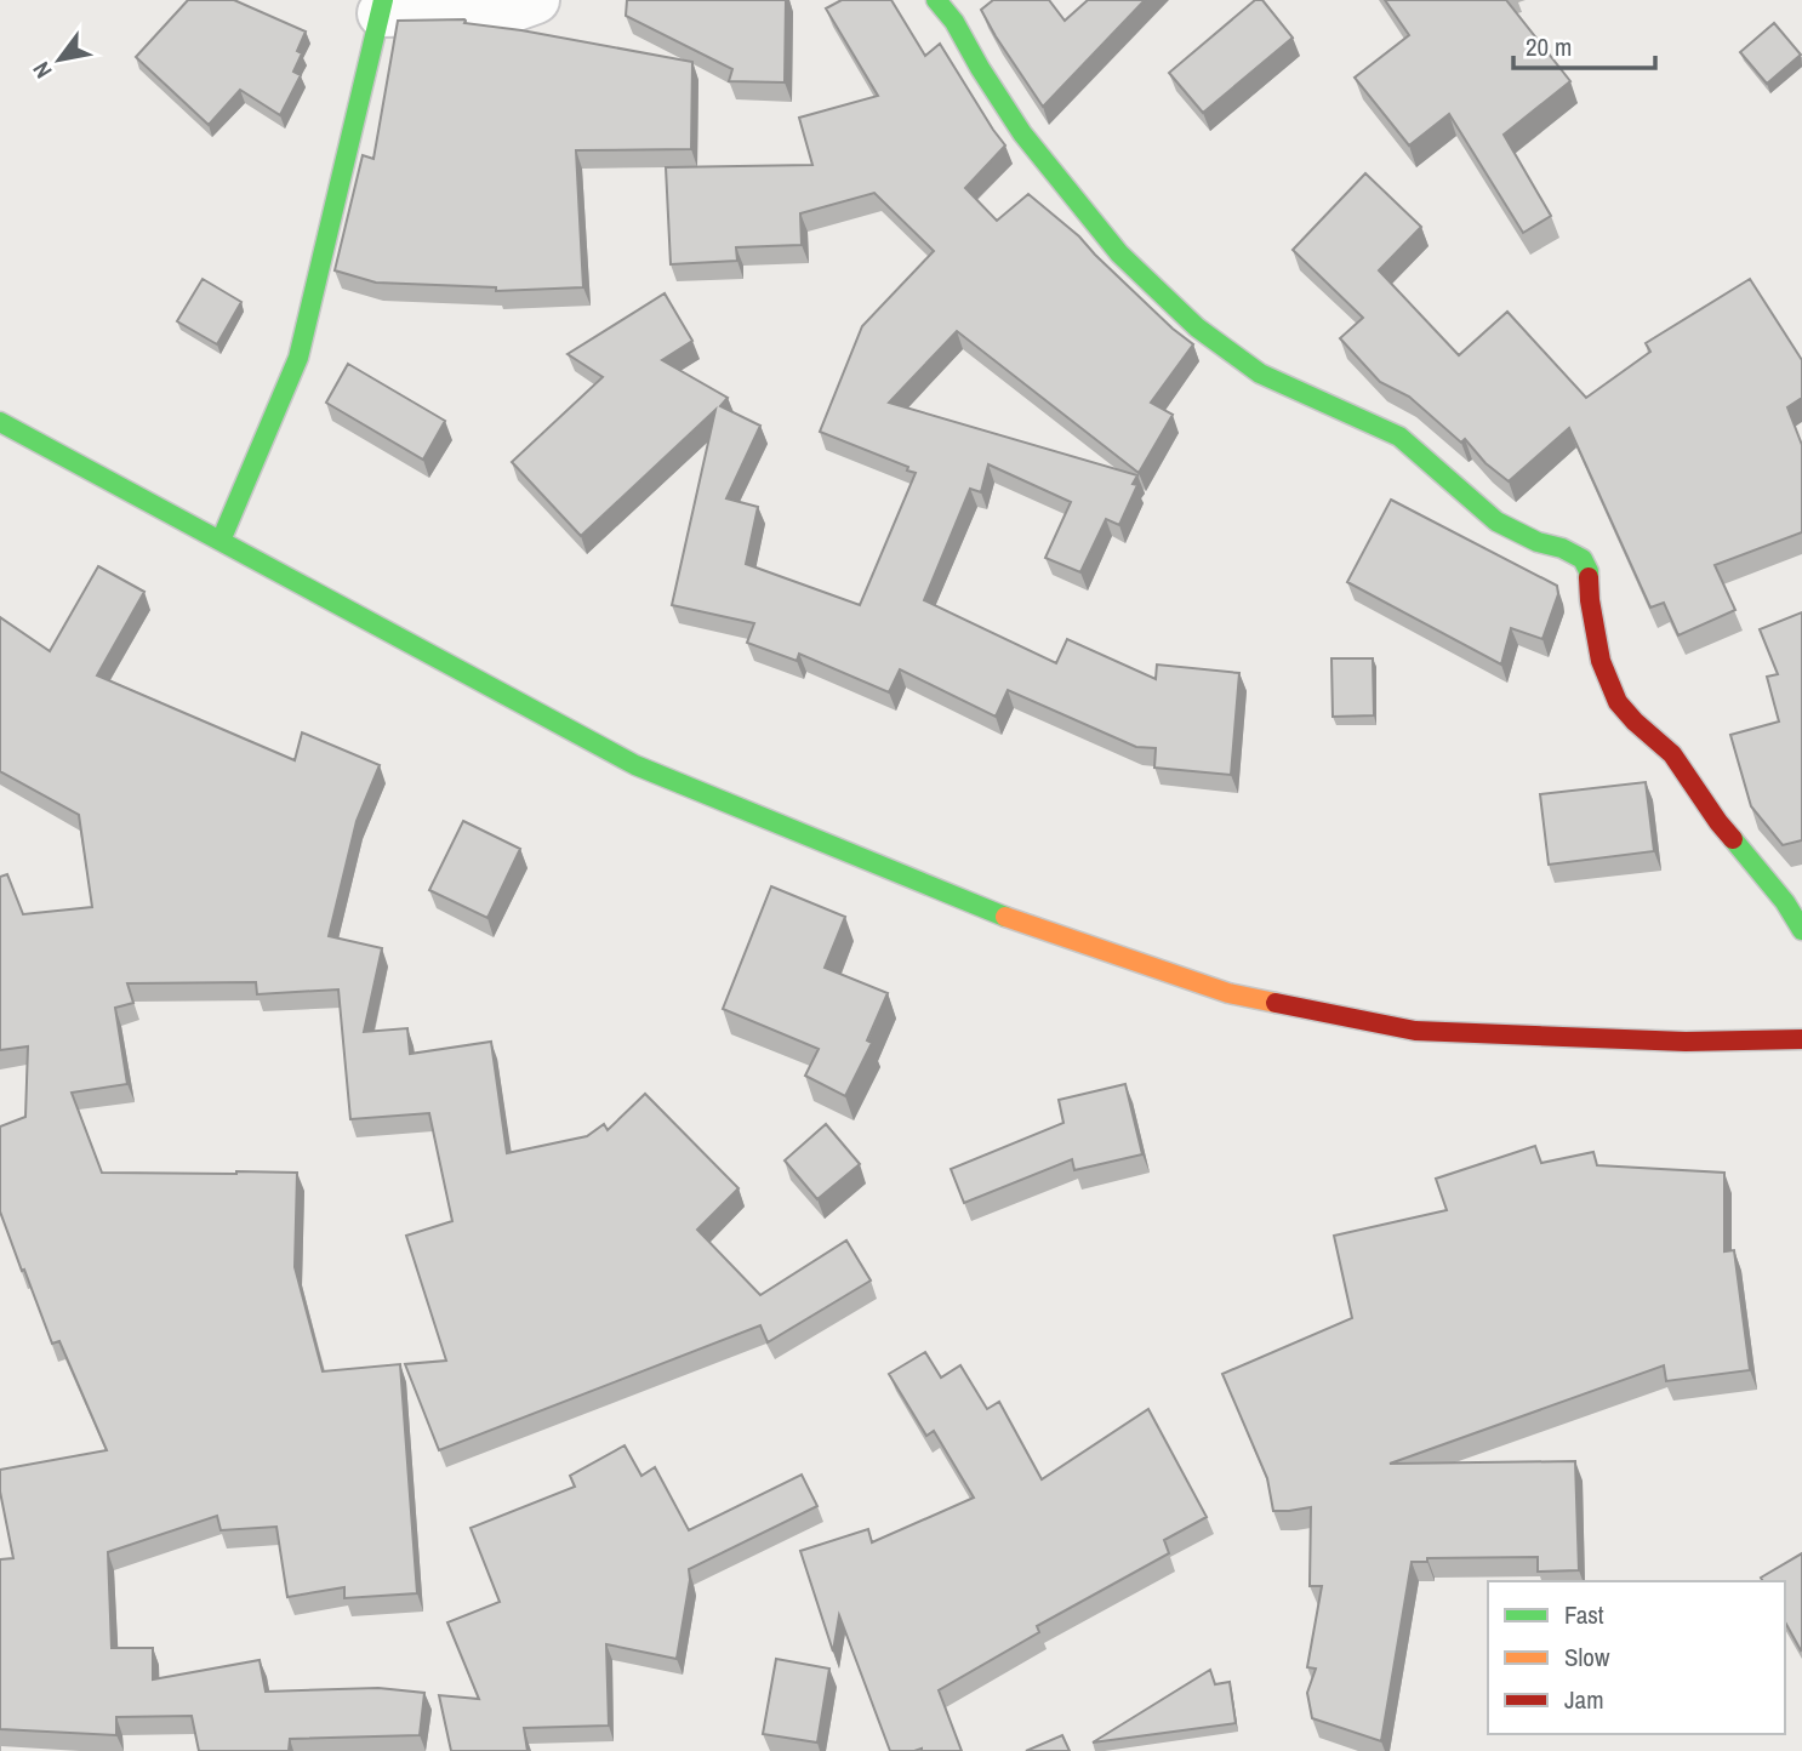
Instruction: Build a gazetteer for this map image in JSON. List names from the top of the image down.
{
  "legend": ["Fast", "Slow", "Jam"],
  "scale_bar": "20 m",
  "north": "bottom left"
}
